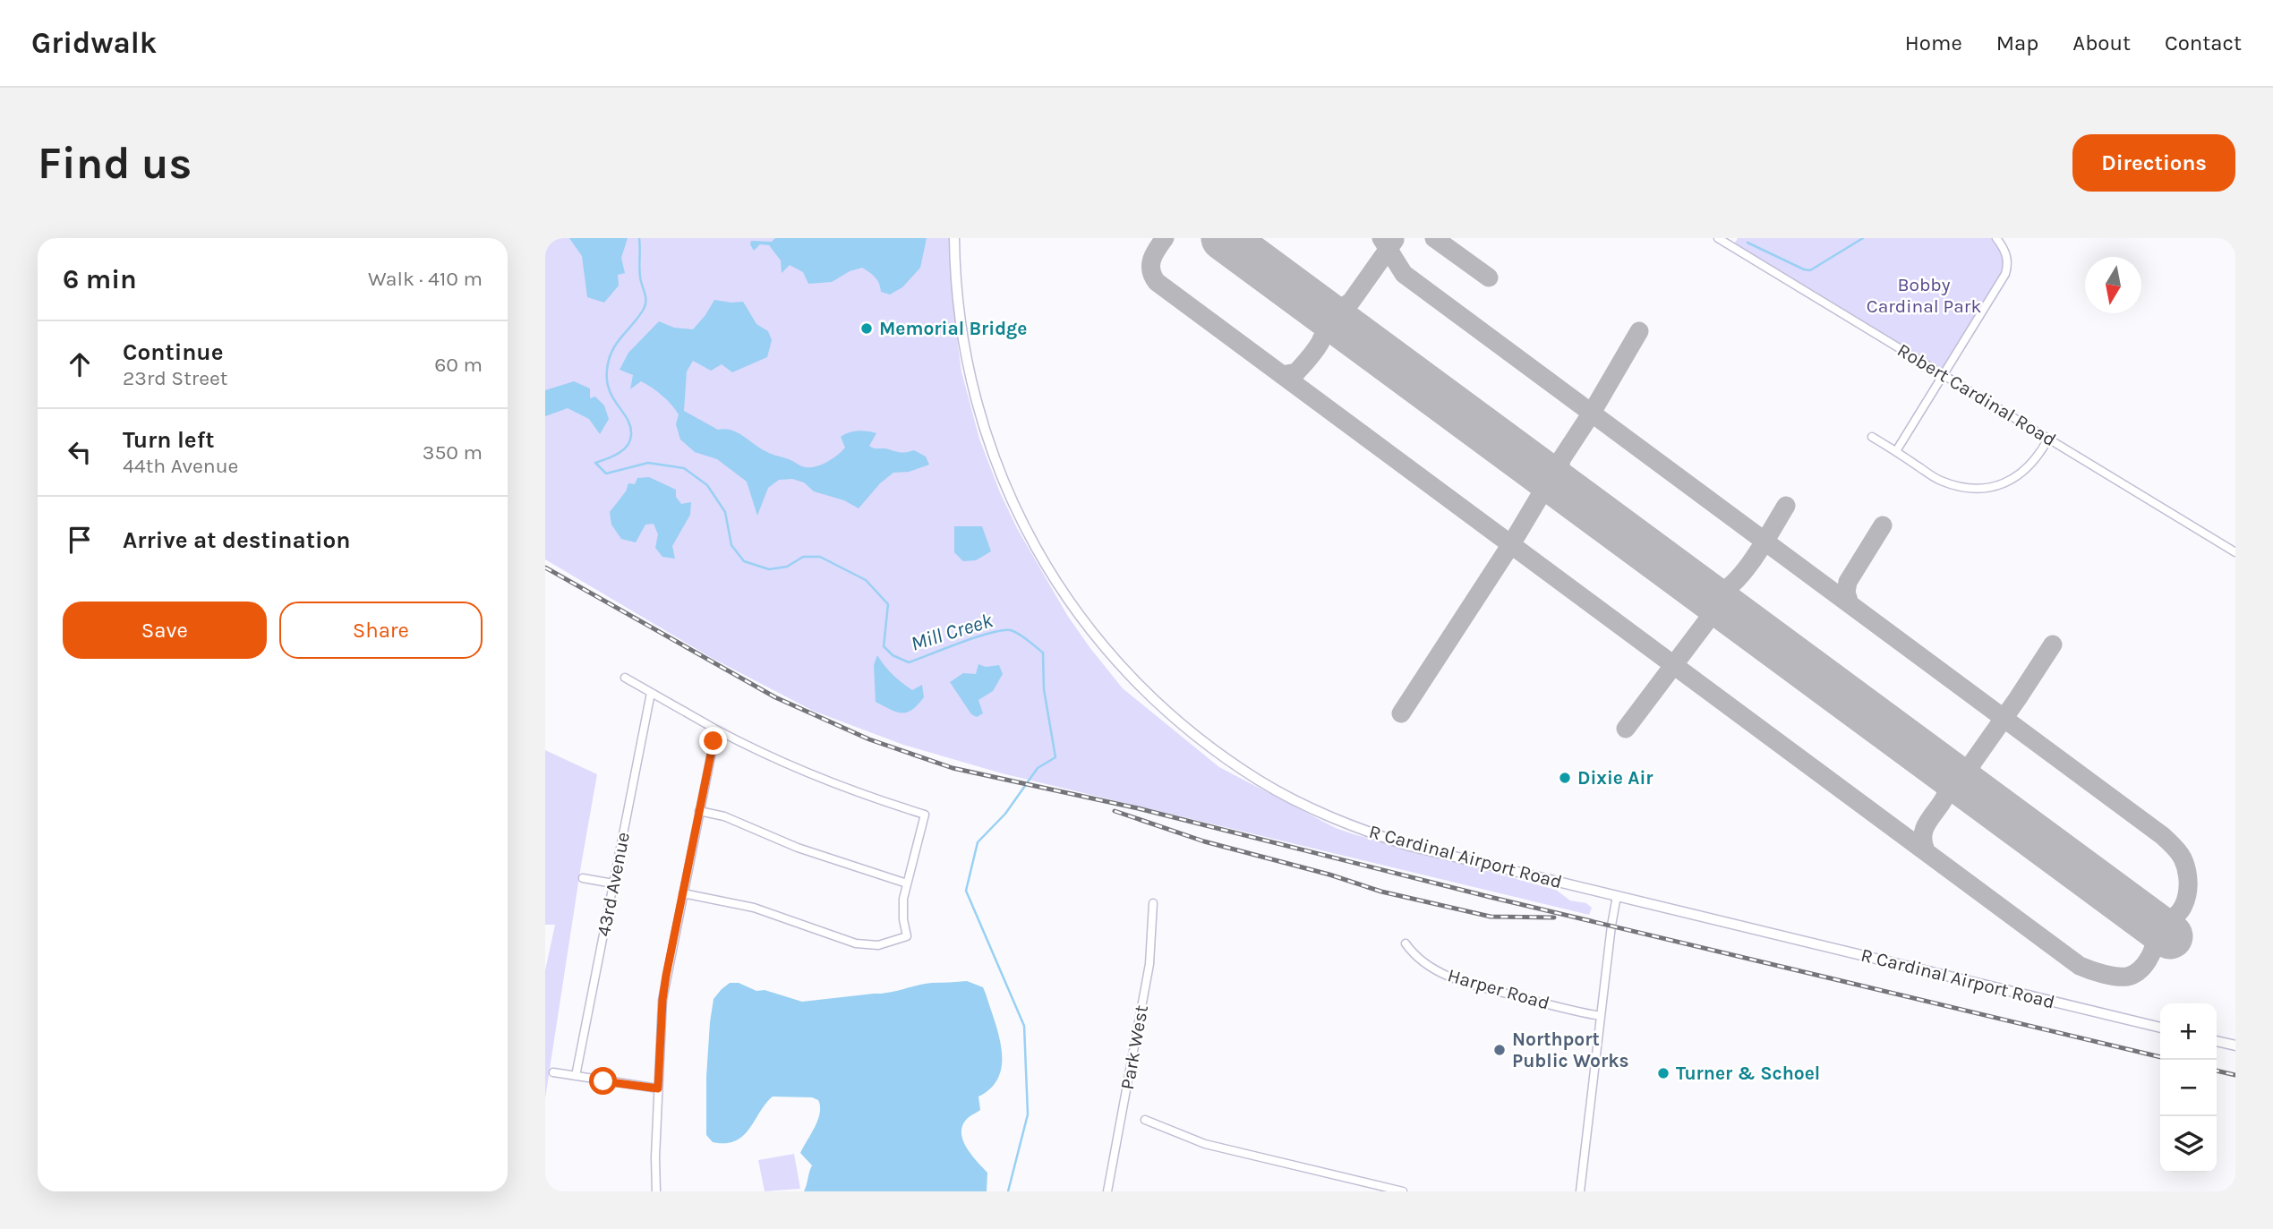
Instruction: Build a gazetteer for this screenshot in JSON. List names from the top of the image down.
{
  "streets": {
    "main road": ["R Cardinal Airport Road"],
    "street": [
      "Robert Cardinal Road",
      "43rd Avenue",
      "Harper Road",
      "Park West"
    ]
  },
  "water": ["Mill Creek"],
  "parks": ["Bobby Cardinal Park"],
  "places": [
    "Memorial Bridge",
    "Dixie Air",
    "Northport Public Works",
    "Turner & Schoel"
  ],
  "north": "bottom",
  "page": {
    "header": "Gridwalk",
    "nav": [
      "Home",
      "Map",
      "About",
      "Contact"
    ],
    "buttons": [
      "Directions",
      ["Save", "Share"]
    ],
    "title": "Find us",
    "heading": ["6 min", "Walk · 410 m"],
    "list": [
      ["Continue", "23rd Street", "60 m"],
      ["Turn left", "44th Avenue", "350 m"],
      "Arrive at destination"
    ],
    "map_buttons": ["+", "−"]
  }
}
